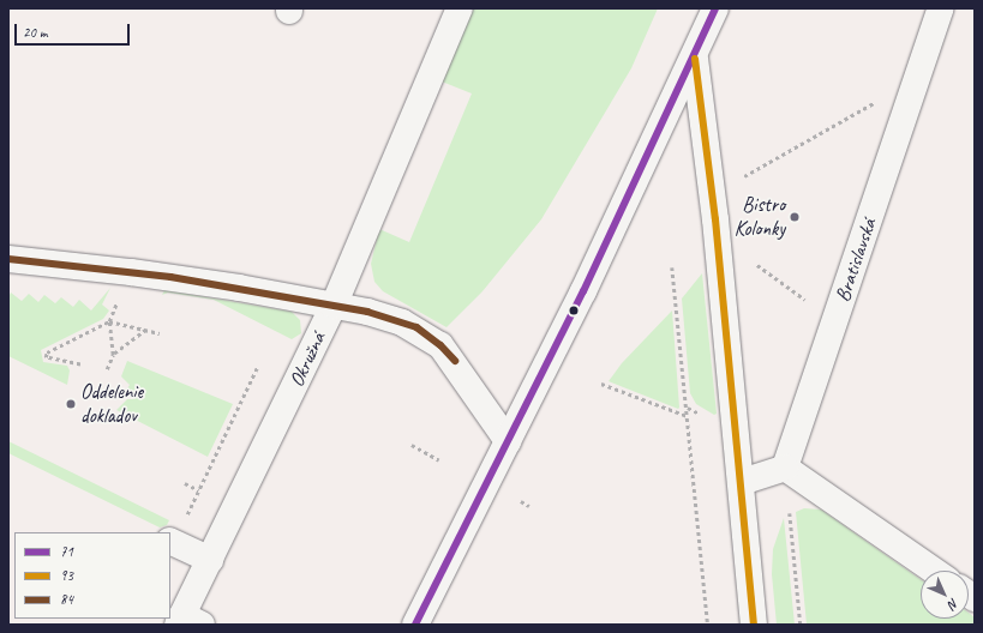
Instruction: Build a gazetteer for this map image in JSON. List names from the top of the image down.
{
  "streets": {
    "street": ["Bratislavská", "Okružná"]
  },
  "places": ["Bistro Kolonky", "Oddelenie dokladov"],
  "lines": ["transit line 71", "transit line 93", "transit line 84"],
  "legend": ["71", "93", "84"],
  "scale_bar": "20 m",
  "north": "bottom right"
}
